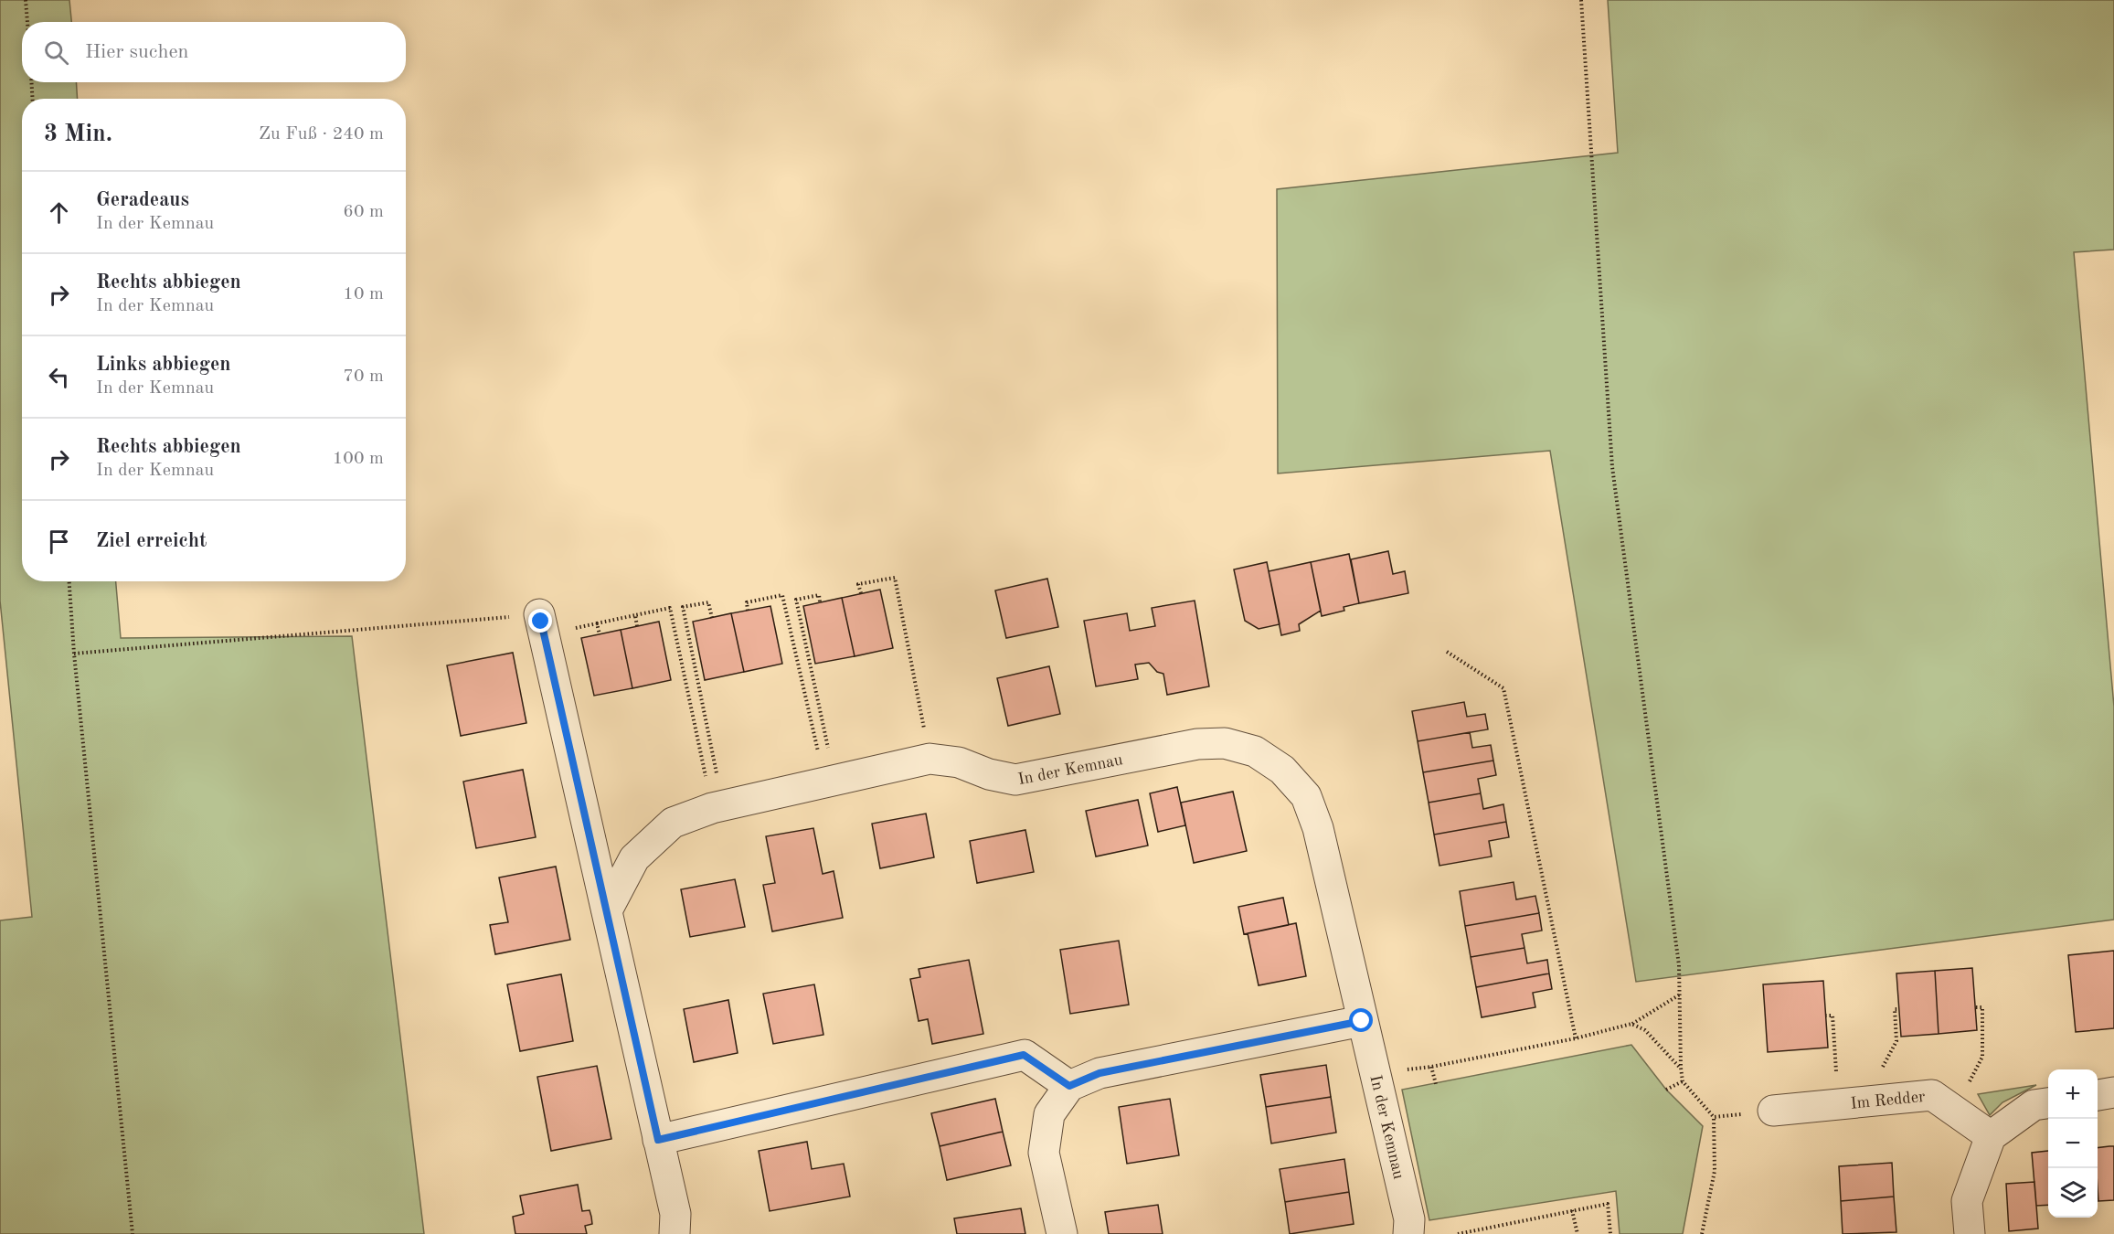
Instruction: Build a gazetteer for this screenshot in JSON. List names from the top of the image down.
{
  "streets": {
    "street": ["In der Kemnau", "Im Redder"]
  },
  "page": {
    "search": "Hier suchen",
    "heading": ["3 Min.", "Zu Fuß · 240 m"],
    "list": [
      ["Geradeaus", "In der Kemnau", "60 m"],
      ["Rechts abbiegen", "In der Kemnau", "10 m"],
      ["Links abbiegen", "In der Kemnau", "70 m"],
      ["Rechts abbiegen", "In der Kemnau", "100 m"],
      "Ziel erreicht"
    ],
    "map_buttons": ["+", "−"]
  }
}
